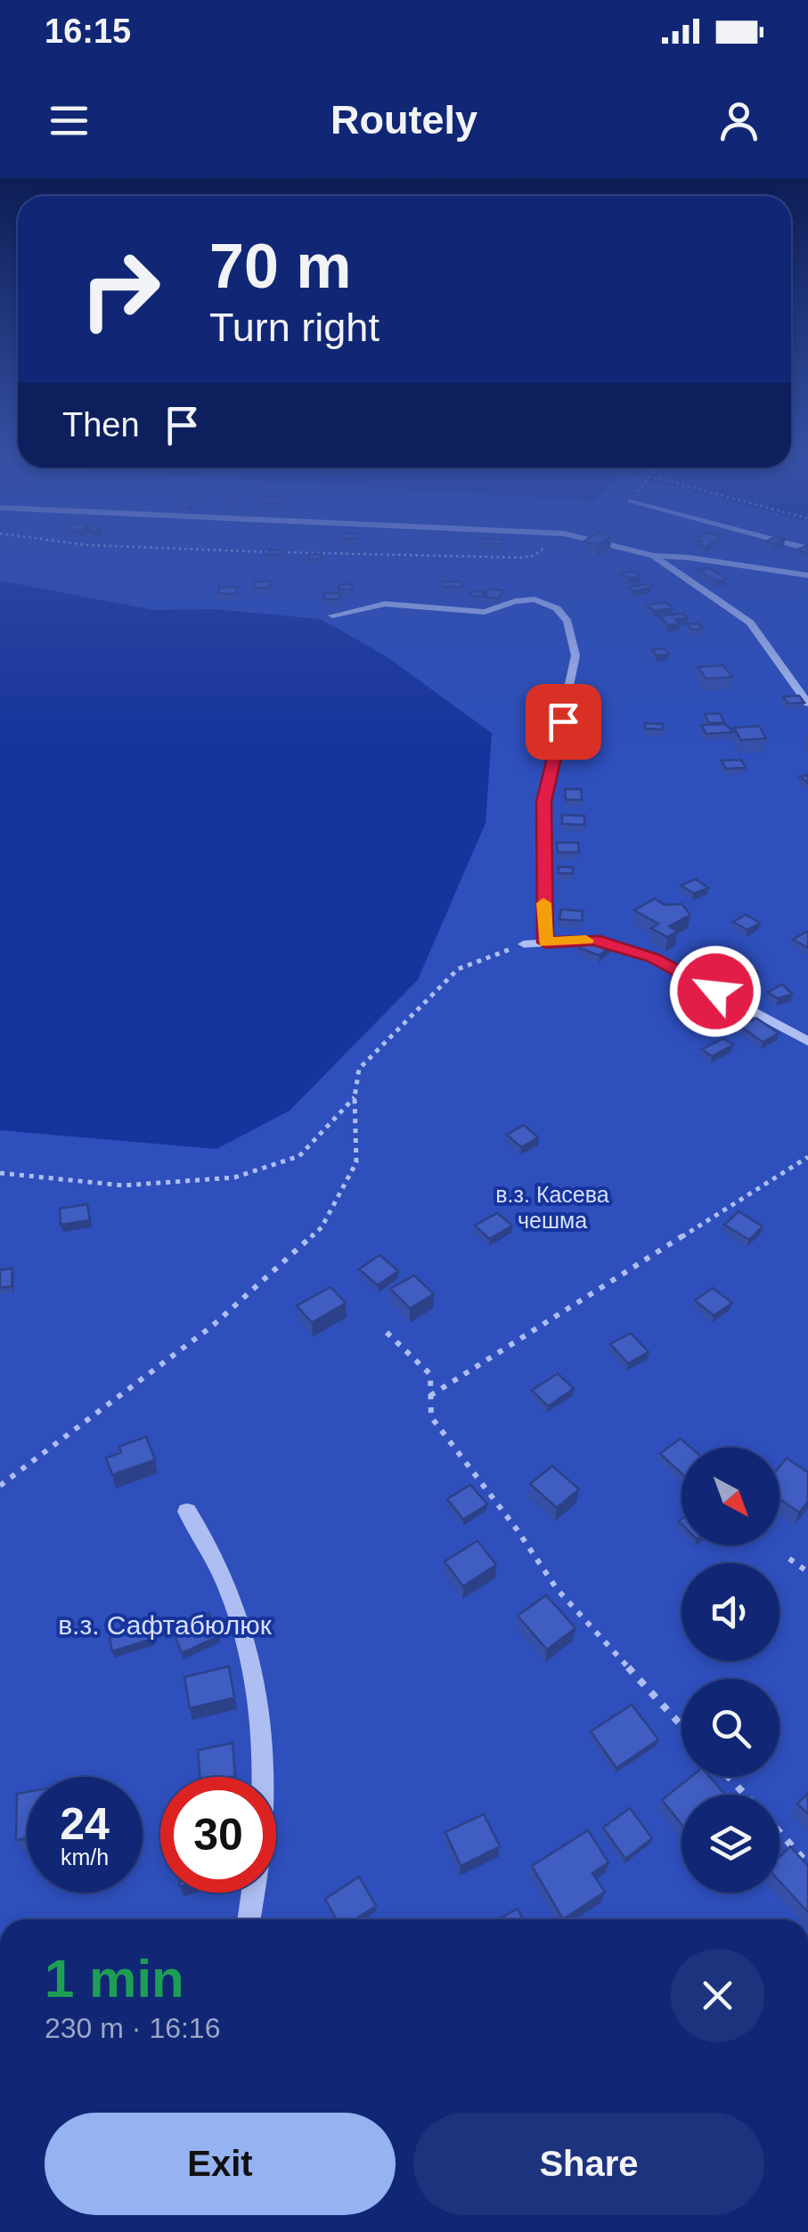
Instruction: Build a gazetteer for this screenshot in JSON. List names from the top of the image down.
{
  "parks": ["в.з. Касева чешма", "в.з. Сафтабюлюк"],
  "north": "bottom right",
  "page": {
    "status": "16:15",
    "header": "Routely",
    "turn": ["70 m", "Turn right"],
    "then": "Then",
    "speed": "24 km/h",
    "limit": "30",
    "heading": ["1 min", "230 m · 16:16"],
    "buttons": ["Exit", "Share"]
  }
}
